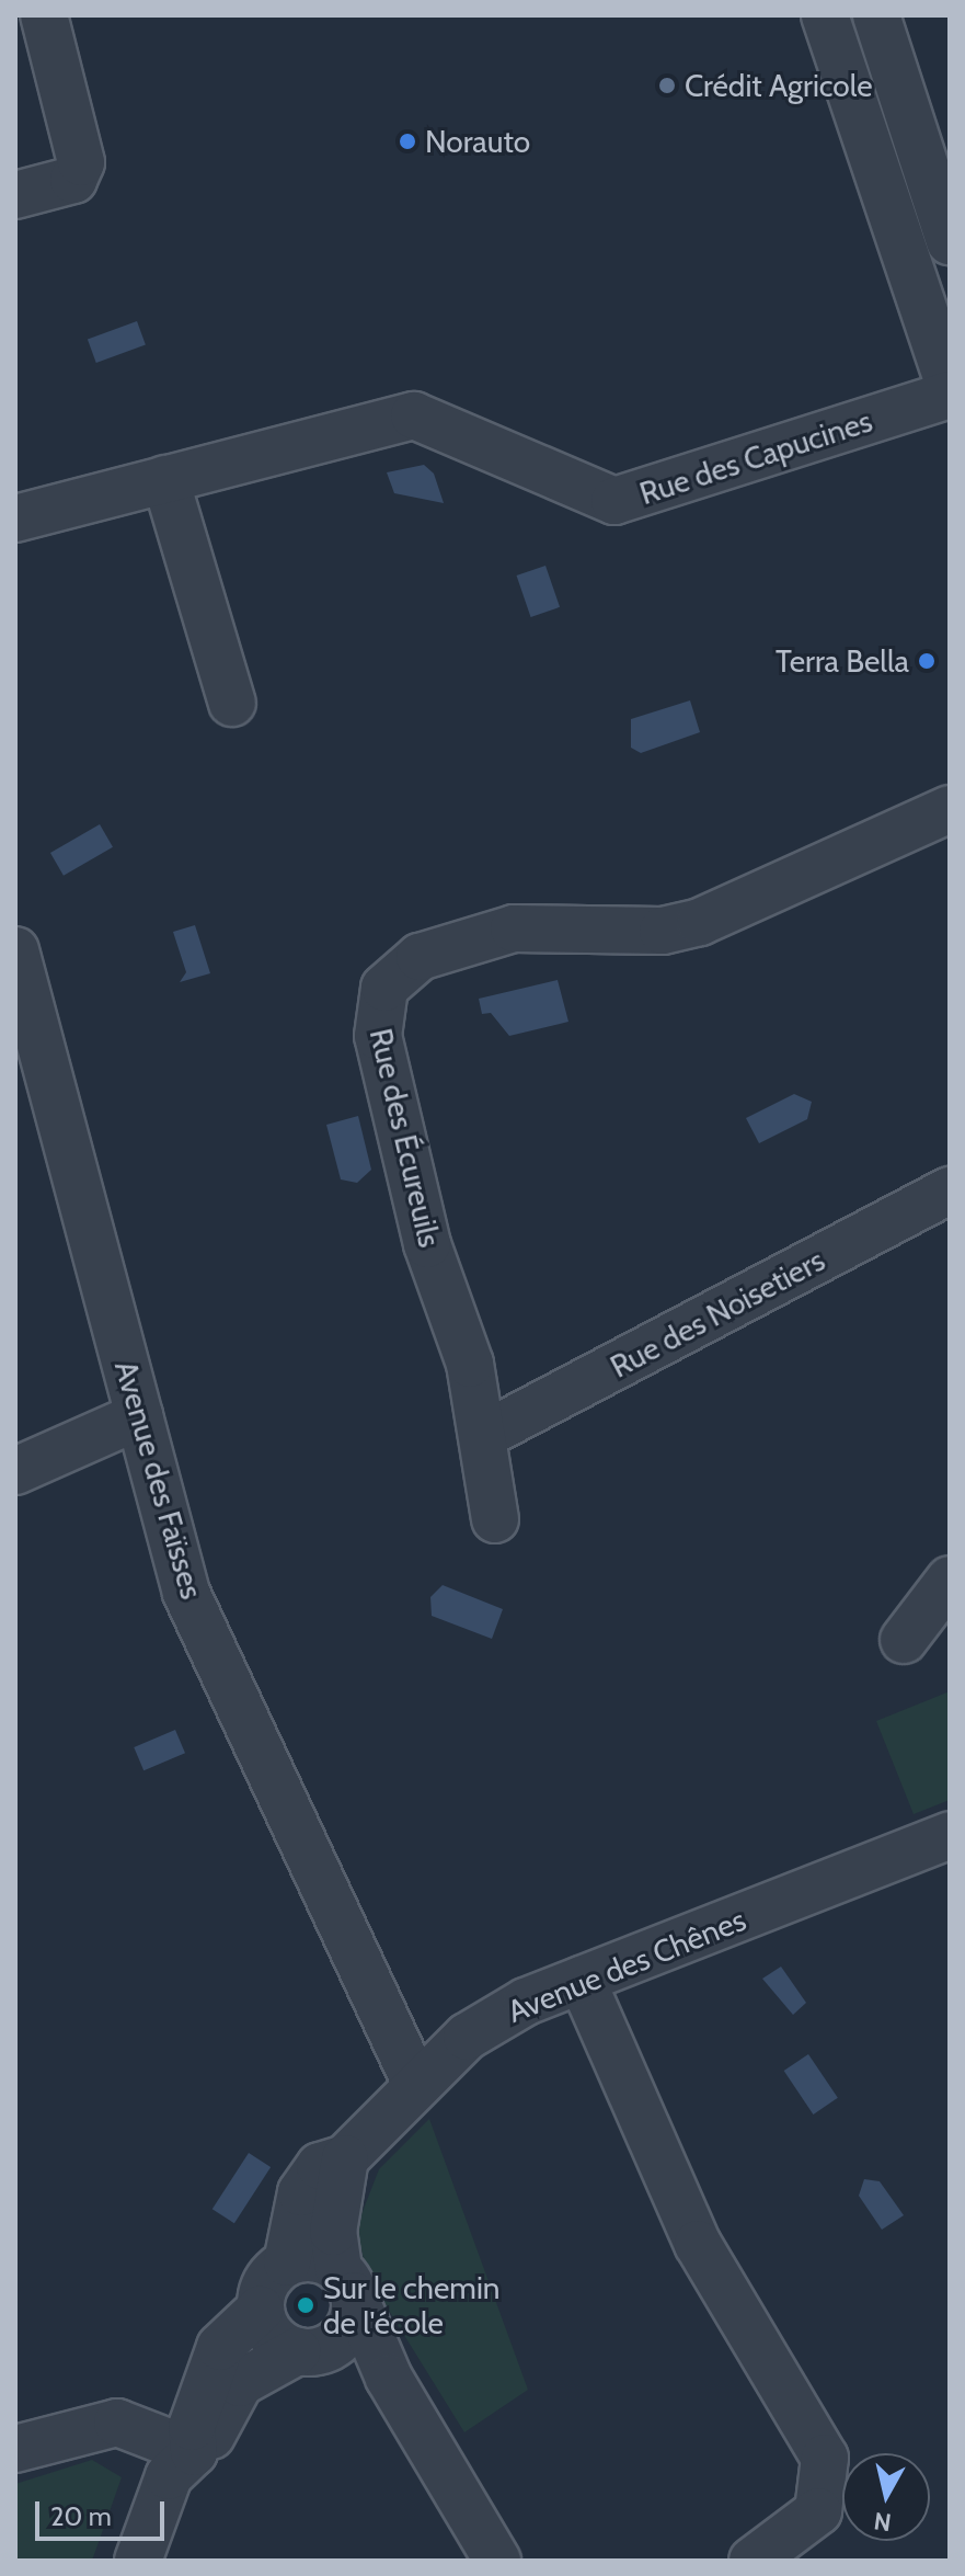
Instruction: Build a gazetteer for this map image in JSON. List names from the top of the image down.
{
  "streets": {
    "street": [
      "Rue des Capucines",
      "Rue des Écureuils",
      "Rue des Noisetiers",
      "Avenue des Faïsses",
      "Avenue des Chênes"
    ]
  },
  "crossings": [
    ["Rue des Écureuils", "Rue des Noisetiers"],
    ["Avenue des Faïsses", "Avenue des Chênes"]
  ],
  "places": [
    "Crédit Agricole",
    "Norauto",
    "Terra Bella",
    "Sur le chemin de l'école"
  ],
  "scale_bar": "20 m",
  "north": "bottom"
}
